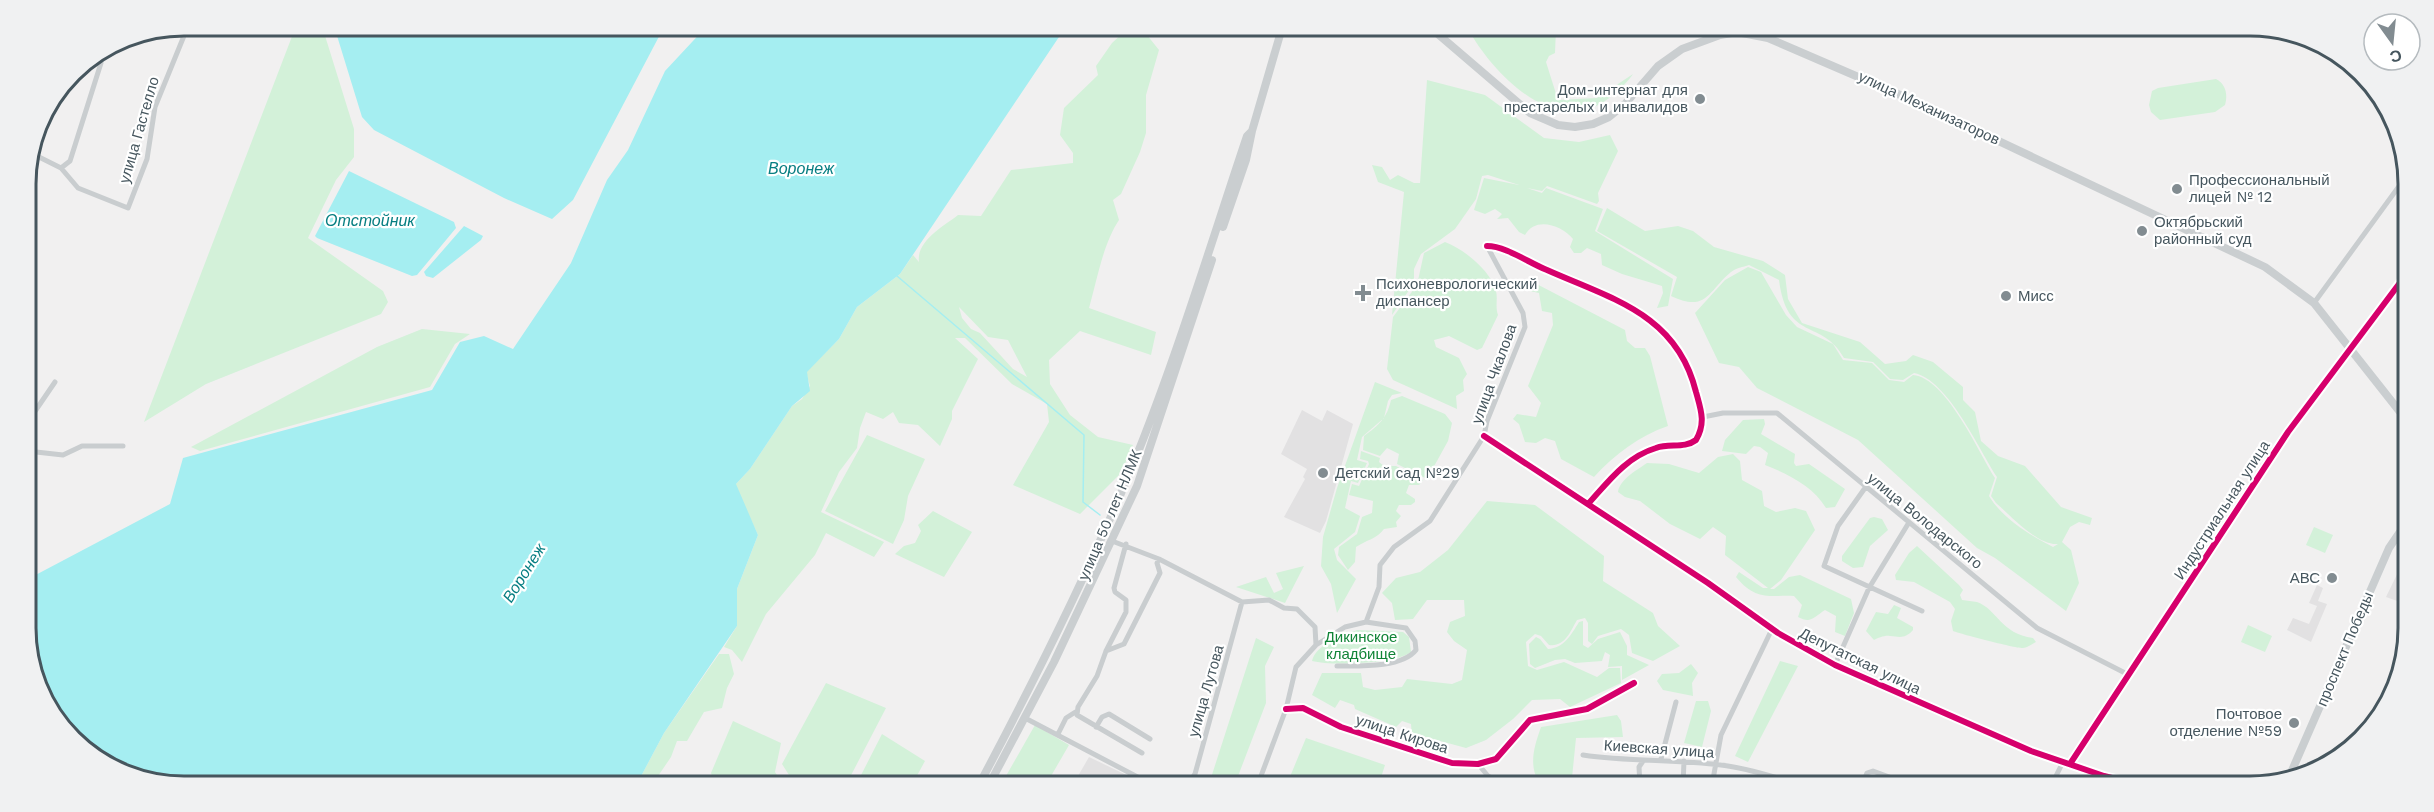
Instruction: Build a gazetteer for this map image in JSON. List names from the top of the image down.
{
  "streets": {
    "main road": ["улица Механизаторов", "улица 50 лет НЛМК", "проспект Победы"],
    "street": [
      "улица Гастелло",
      "улица Чкалова",
      "Индустриальная улица",
      "улица Володарского",
      "Депутатская улица",
      "улица Лутова",
      "улица Кирова",
      "Киевская улица"
    ]
  },
  "crossings": [
    ["улица Механизаторов", "Индустриальная улица"],
    ["улица Чкалова", "улица Володарского"],
    ["улица Чкалова", "Депутатская улица"],
    ["Индустриальная улица", "улица Володарского"],
    ["Индустриальная улица", "Депутатская улица"]
  ],
  "water": ["Воронеж", "Отстойник"],
  "parks": ["Дикинское кладбище"],
  "places": {
    "other": [
      "Дом-интернат для престарелых и инвалидов",
      "Профессиональный лицей № 12",
      "Октябрьский районный суд",
      "Мисс",
      "Детский сад №29",
      "АВС",
      "Почтовое отделение №59"
    ],
    "health": ["Психоневрологический диспансер"]
  },
  "north": "bottom"
}
